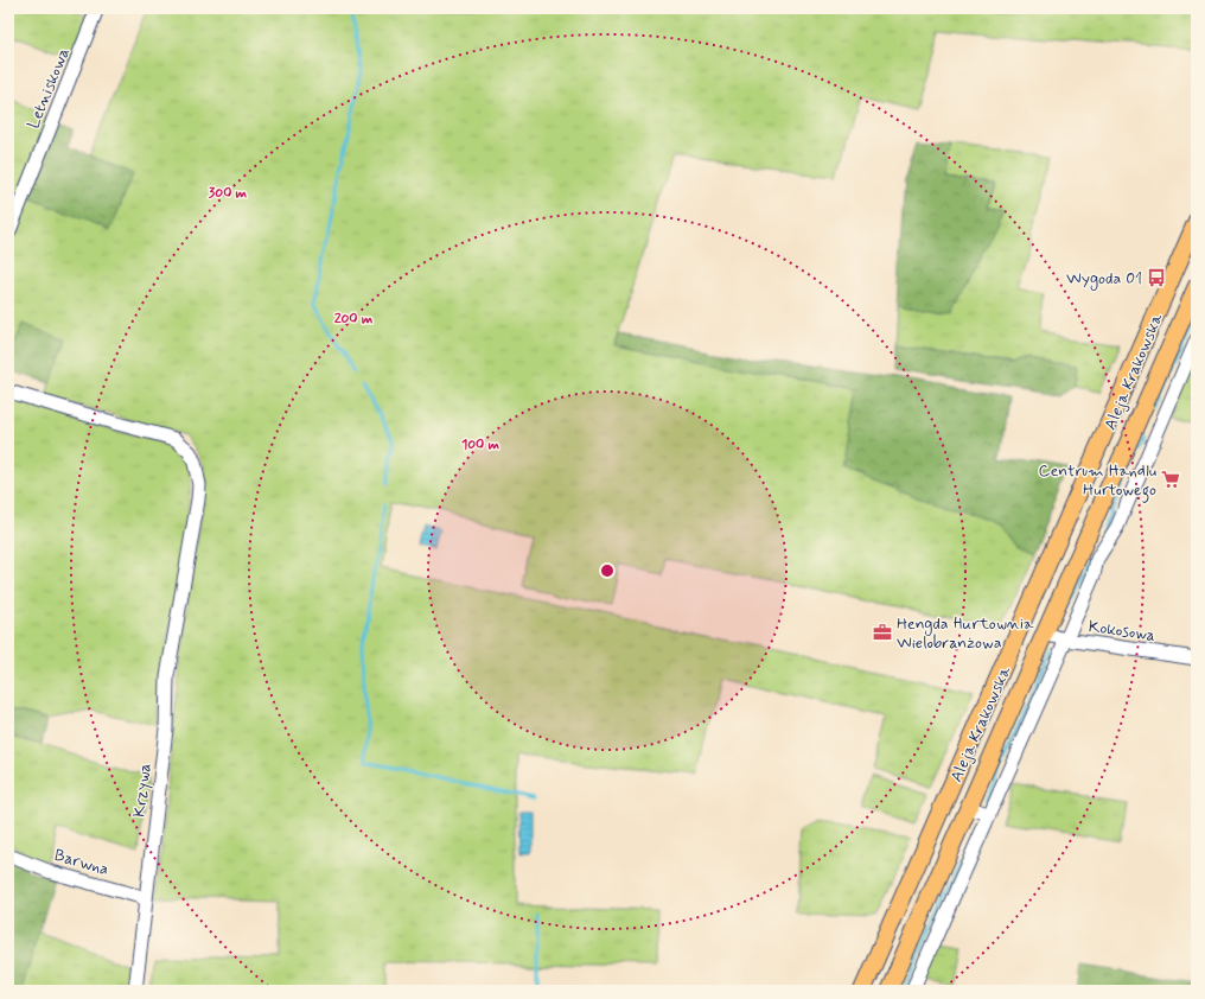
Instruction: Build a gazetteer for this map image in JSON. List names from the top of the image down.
{
  "streets": {
    "main road": ["Aleja Krakowska"],
    "street": [
      "Letniskowa",
      "Kokosowa",
      "Krzywa",
      "Barwna"
    ]
  },
  "crossings": [
    ["Aleja Krakowska", "Kokosowa"],
    ["Krzywa", "Barwna"]
  ],
  "places": {
    "bus stop": ["Wygoda 01"],
    "supermarket": ["Centrum Handlu Hurtowego"],
    "office": ["Hengda Hurtownia Wielobranżowa"]
  },
  "rings": ["300 m", "200 m", "100 m"]
}
